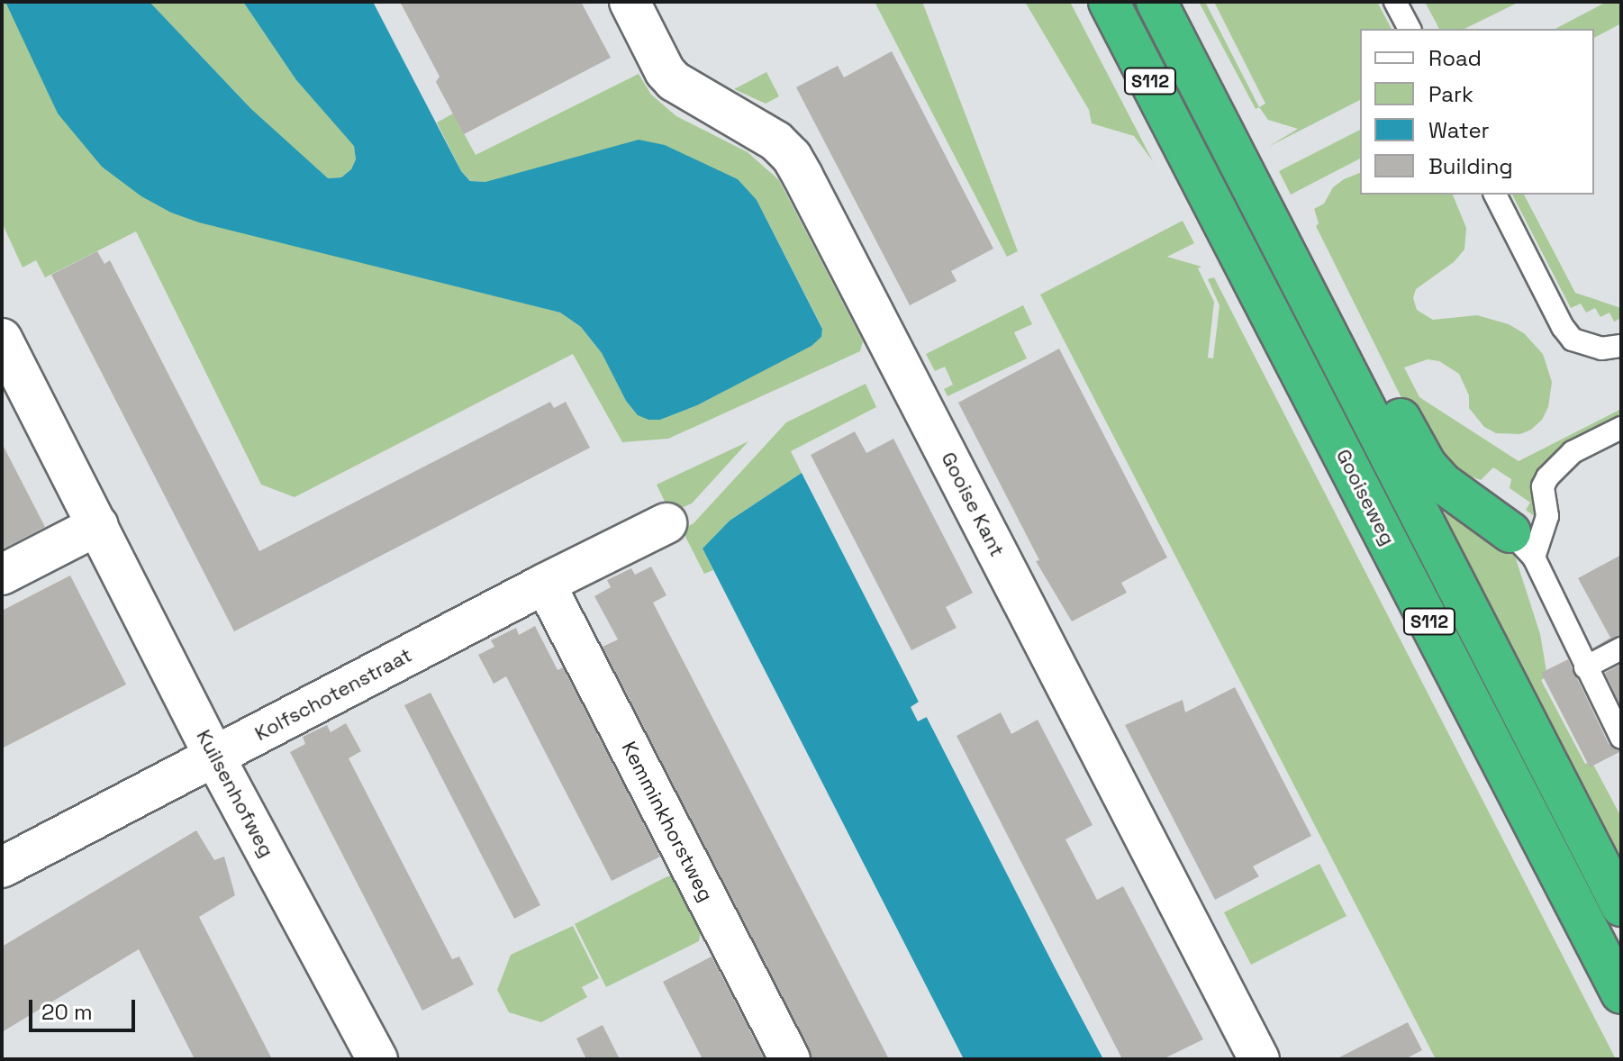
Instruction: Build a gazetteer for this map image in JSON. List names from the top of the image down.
{
  "streets": {
    "highway": ["S112", "Gooiseweg"],
    "street": [
      "Gooise Kant",
      "Kolfschotenstraat",
      "Kuilsenhofweg",
      "Kemminkhorstweg"
    ]
  },
  "crossings": [
    ["Kolfschotenstraat", "Kuilsenhofweg"],
    ["Kolfschotenstraat", "Kemminkhorstweg"]
  ],
  "legend": [
    "Road",
    "Park",
    "Water",
    "Building"
  ],
  "scale_bar": "20 m"
}
